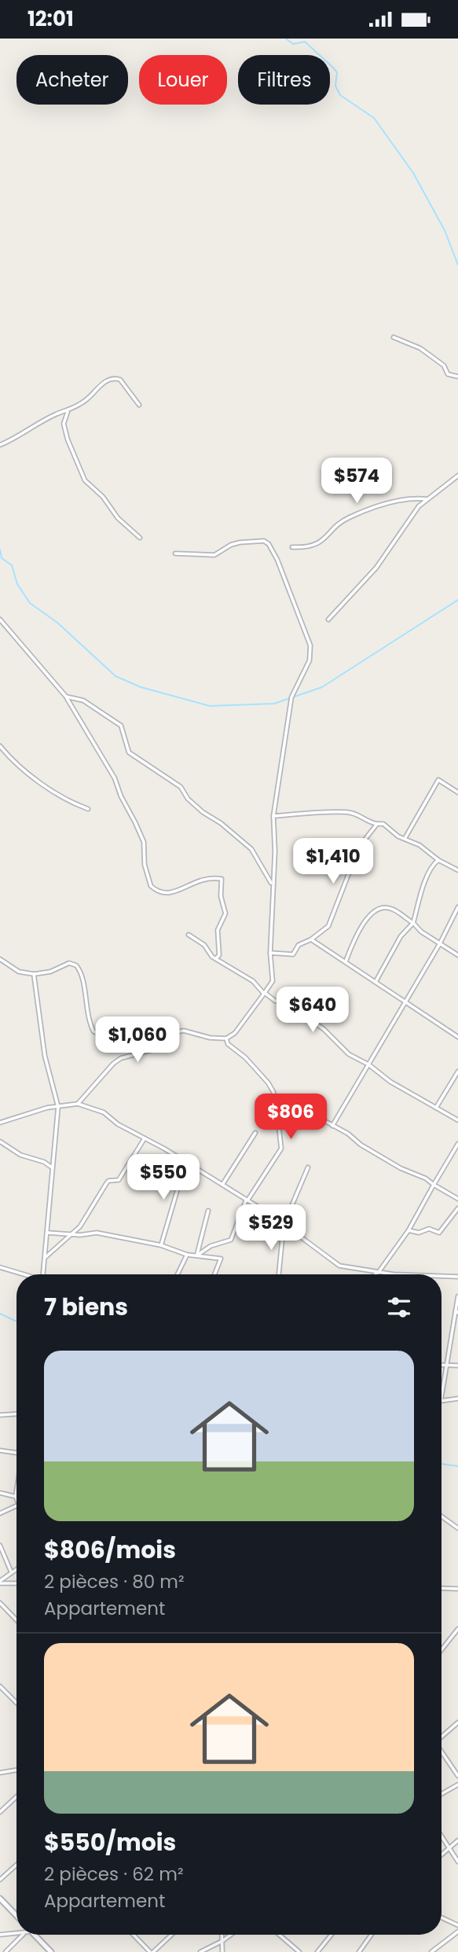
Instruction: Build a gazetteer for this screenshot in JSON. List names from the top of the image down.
{
  "page": {
    "status": "12:01",
    "chip": ["Acheter", "Louer", "Filtres"],
    "price": [
      "$574",
      "$1,410",
      "$640",
      "$1,060",
      "$806",
      "$550",
      "$529"
    ],
    "heading": "7 biens",
    "list": [
      {
        "name": "$806/mois",
        "note": "2 pièces · 80 m² · Appartement"
      },
      {
        "name": "$550/mois",
        "note": "2 pièces · 62 m² · Appartement"
      }
    ]
  }
}
